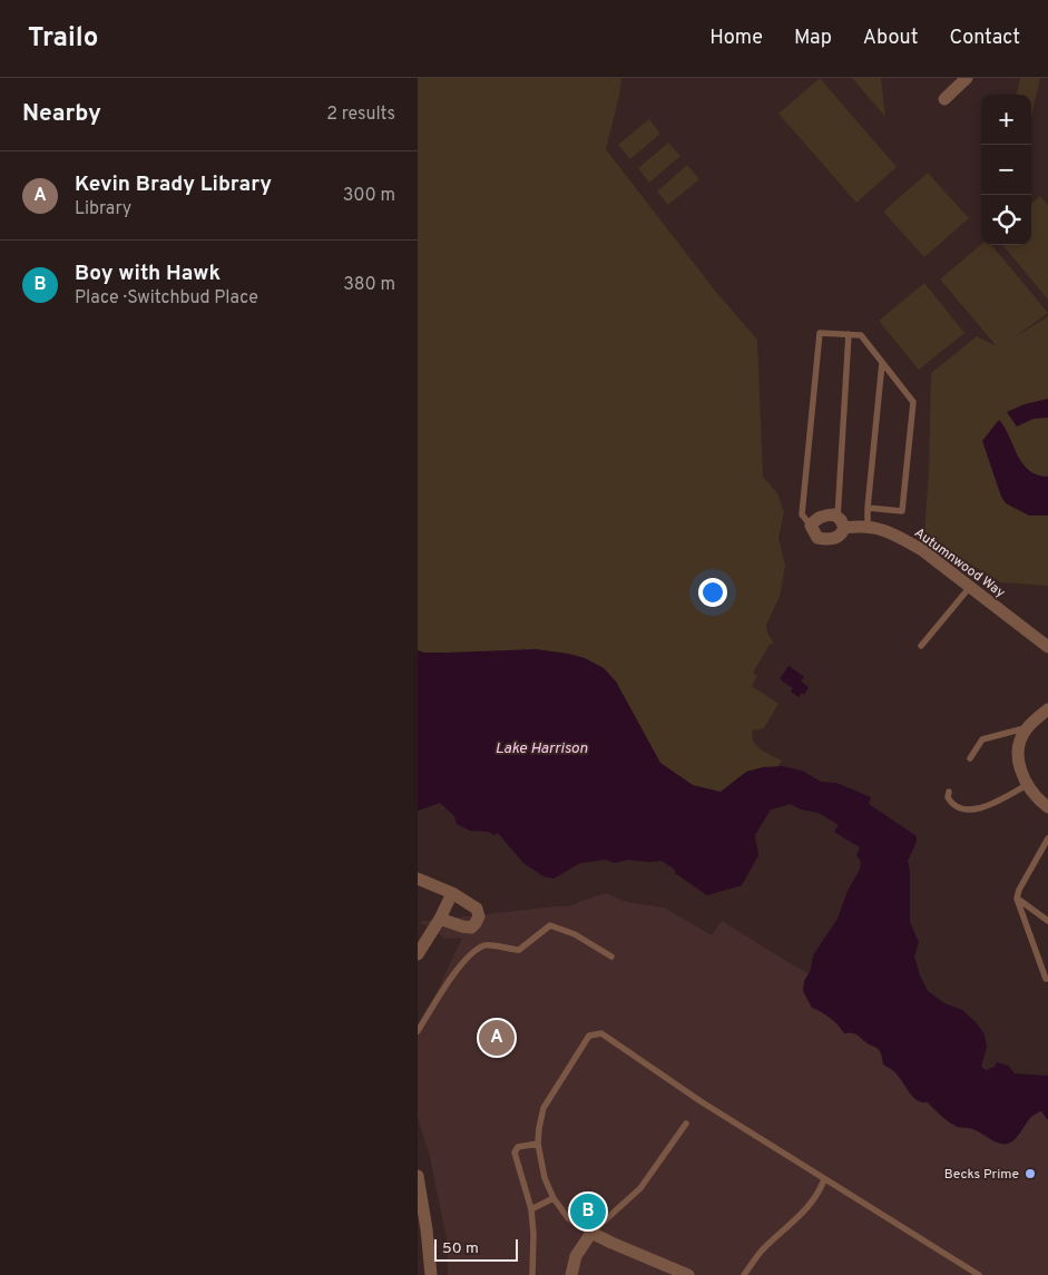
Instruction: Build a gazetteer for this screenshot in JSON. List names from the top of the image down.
{
  "streets": {
    "street": ["Autumnwood Way"]
  },
  "water": ["Lake Harrison"],
  "places": ["Becks Prime"],
  "scale_bar": "50 m",
  "page": {
    "header": "Trailo",
    "nav": [
      "Home",
      "Map",
      "About",
      "Contact"
    ],
    "heading": ["Nearby", "2 results"],
    "map_buttons": ["+", "−"],
    "list": [
      {
        "mark": "A",
        "name": "Kevin Brady Library",
        "note": "Library",
        "value": "300 m"
      },
      {
        "mark": "B",
        "name": "Boy with Hawk",
        "note": "Place · Switchbud Place",
        "value": "380 m"
      }
    ],
    "pins": ["A", "B"],
    "scale": "50 m"
  }
}
